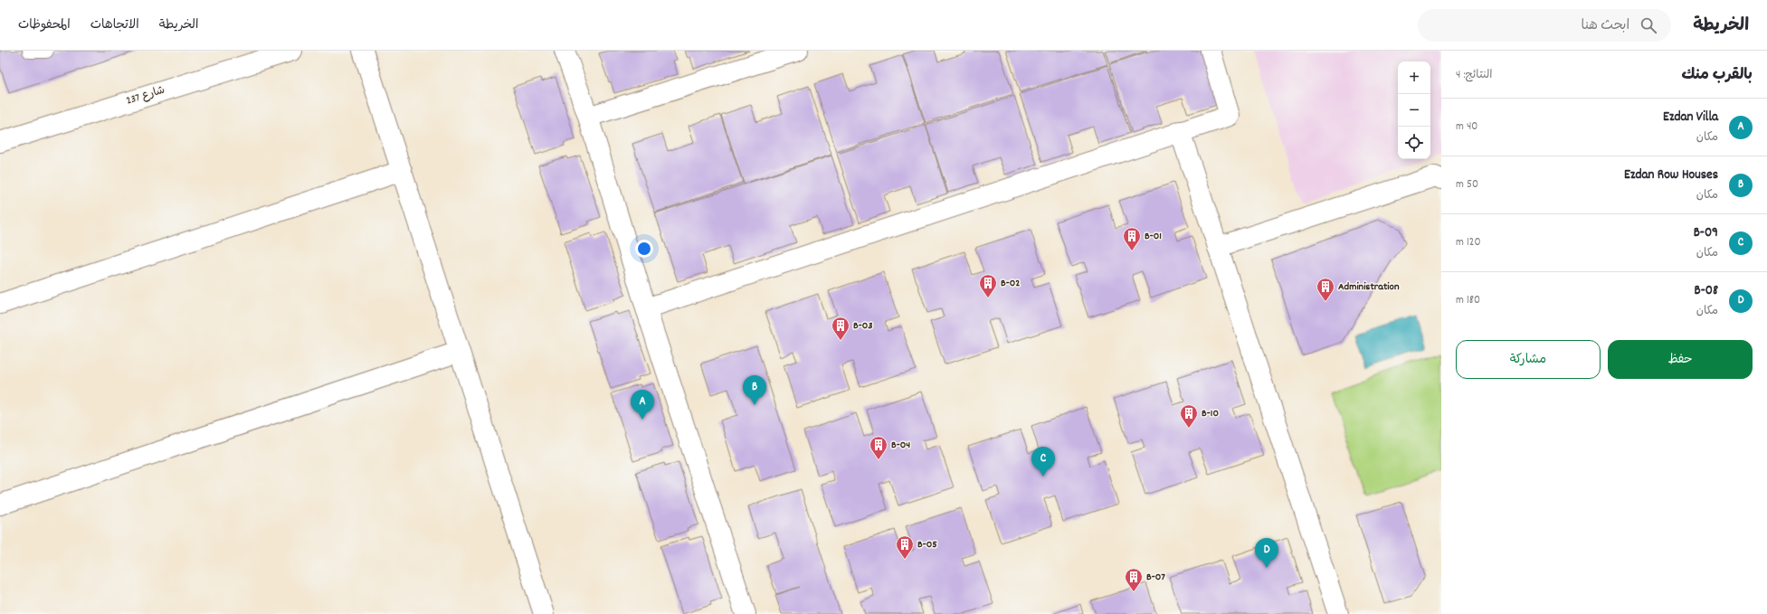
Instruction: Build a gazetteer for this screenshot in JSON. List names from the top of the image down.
{
  "streets": {
    "street": ["شارع 237"]
  },
  "places": {
    "building": [
      "B-01",
      "B-02",
      "Administration",
      "B-03",
      "B-10",
      "B-04",
      "B-05",
      "B-07"
    ]
  },
  "page": {
    "header": "الخريطة",
    "search": "ابحث هنا",
    "nav": ["الخريطة", "الاتجاهات", "المحفوظات"],
    "heading": ["بالقرب منك", "النتائج: 4"],
    "map_buttons": ["+", "−"],
    "list": [
      {
        "mark": "A",
        "name": "Ezdan Villa",
        "note": "مكان",
        "value": "40 m"
      },
      {
        "mark": "B",
        "name": "Ezdan Row Houses",
        "note": "مكان",
        "value": "50 m"
      },
      {
        "mark": "C",
        "name": "B-09",
        "note": "مكان",
        "value": "120 m"
      },
      {
        "mark": "D",
        "name": "B-08",
        "note": "مكان",
        "value": "180 m"
      }
    ],
    "buttons": ["حفظ", "مشاركة"],
    "pins": [
      "B",
      "A",
      "C",
      "D"
    ]
  }
}
